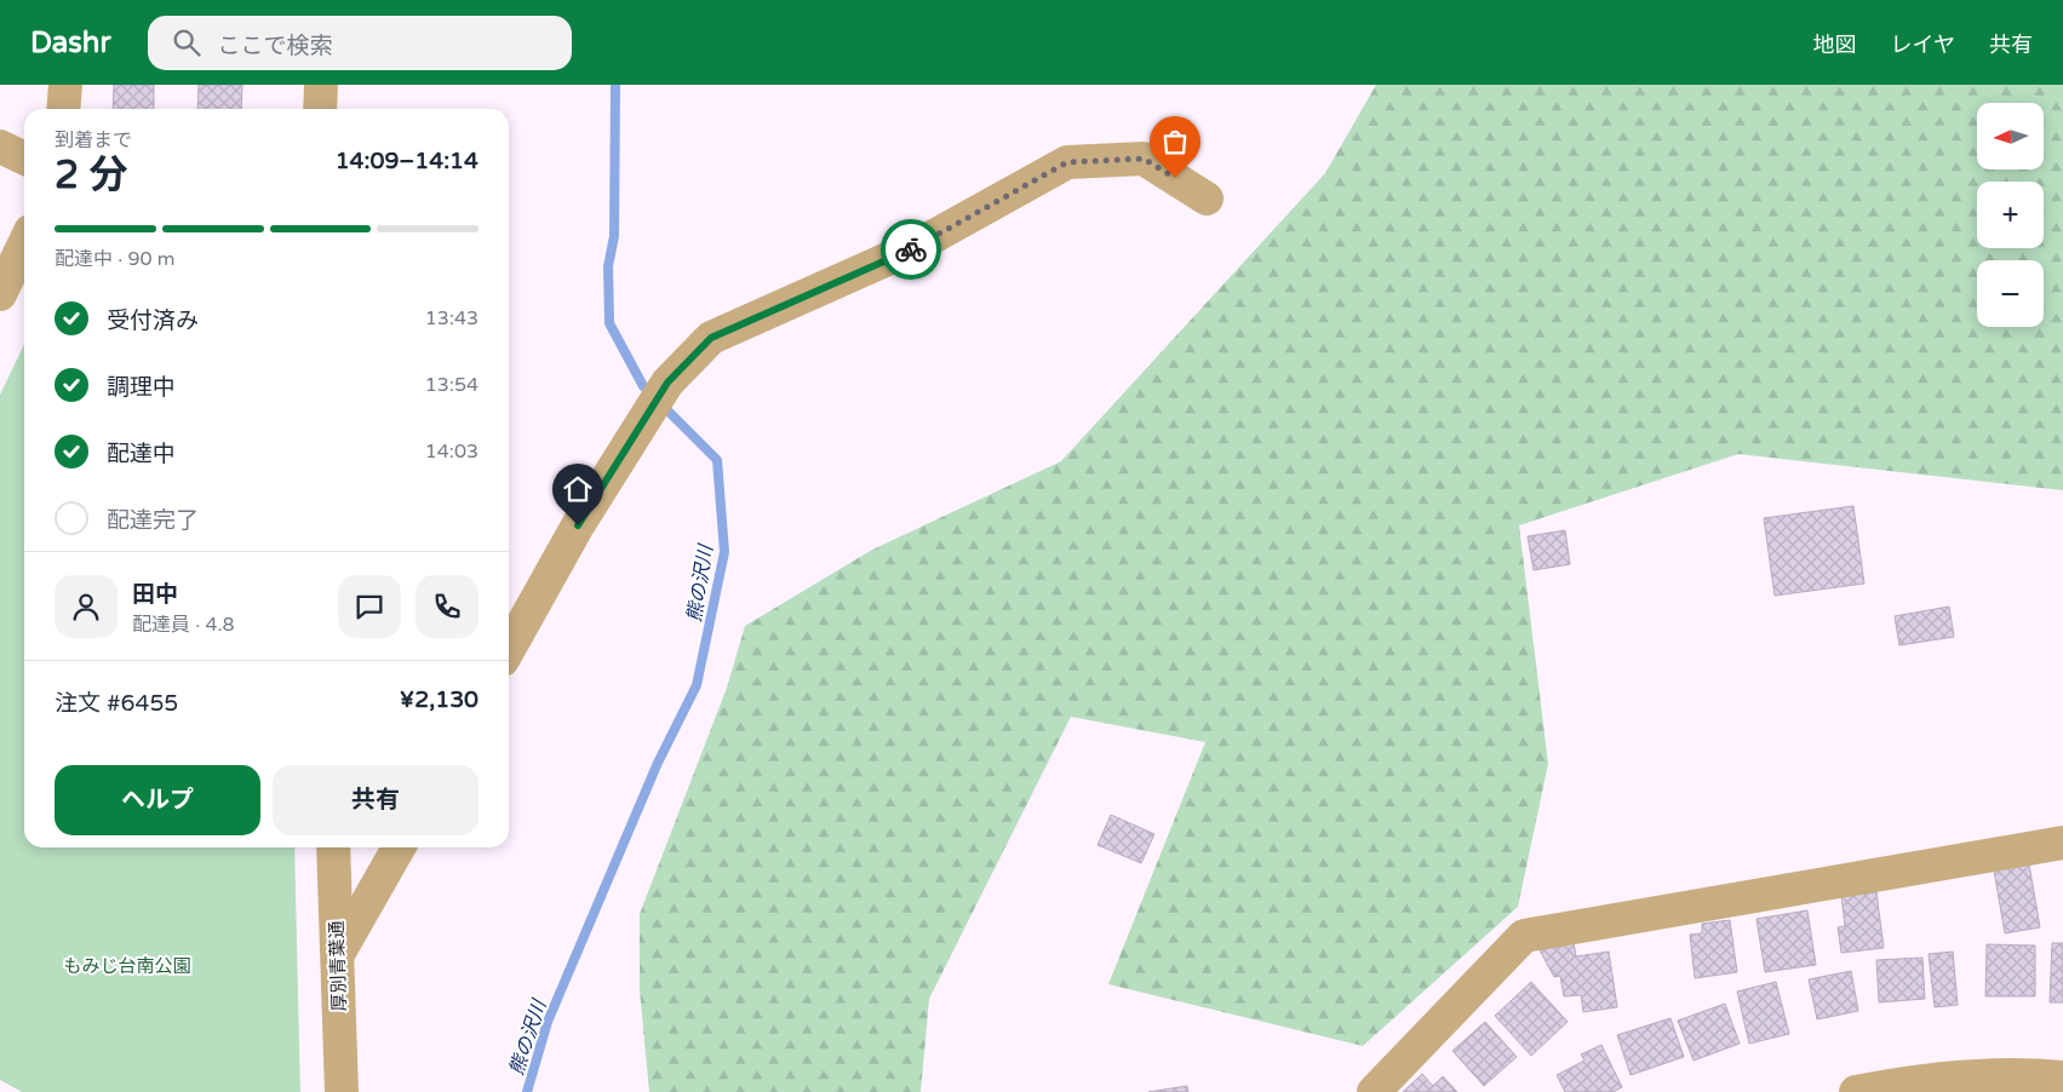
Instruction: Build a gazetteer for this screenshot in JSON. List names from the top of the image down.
{
  "streets": {
    "street": ["厚別青葉通"]
  },
  "water": ["熊の沢川"],
  "parks": ["もみじ台南公園"],
  "north": "left",
  "page": {
    "header": "Dashr",
    "search": "ここで検索",
    "nav": ["地図", "レイヤ", "共有"],
    "map_buttons": ["+", "−"],
    "heading": ["2 分", "到着まで", "14:09–14:14"],
    "panel": [
      "田中",
      "配達員 · 4.8",
      "注文 #6455",
      "¥2,130"
    ],
    "bar": "配達中 · 90 m",
    "list": [
      ["受付済み", "13:43"],
      ["調理中", "13:54"],
      ["配達中", "14:03"],
      "配達完了"
    ],
    "buttons": ["ヘルプ", "共有"]
  }
}
